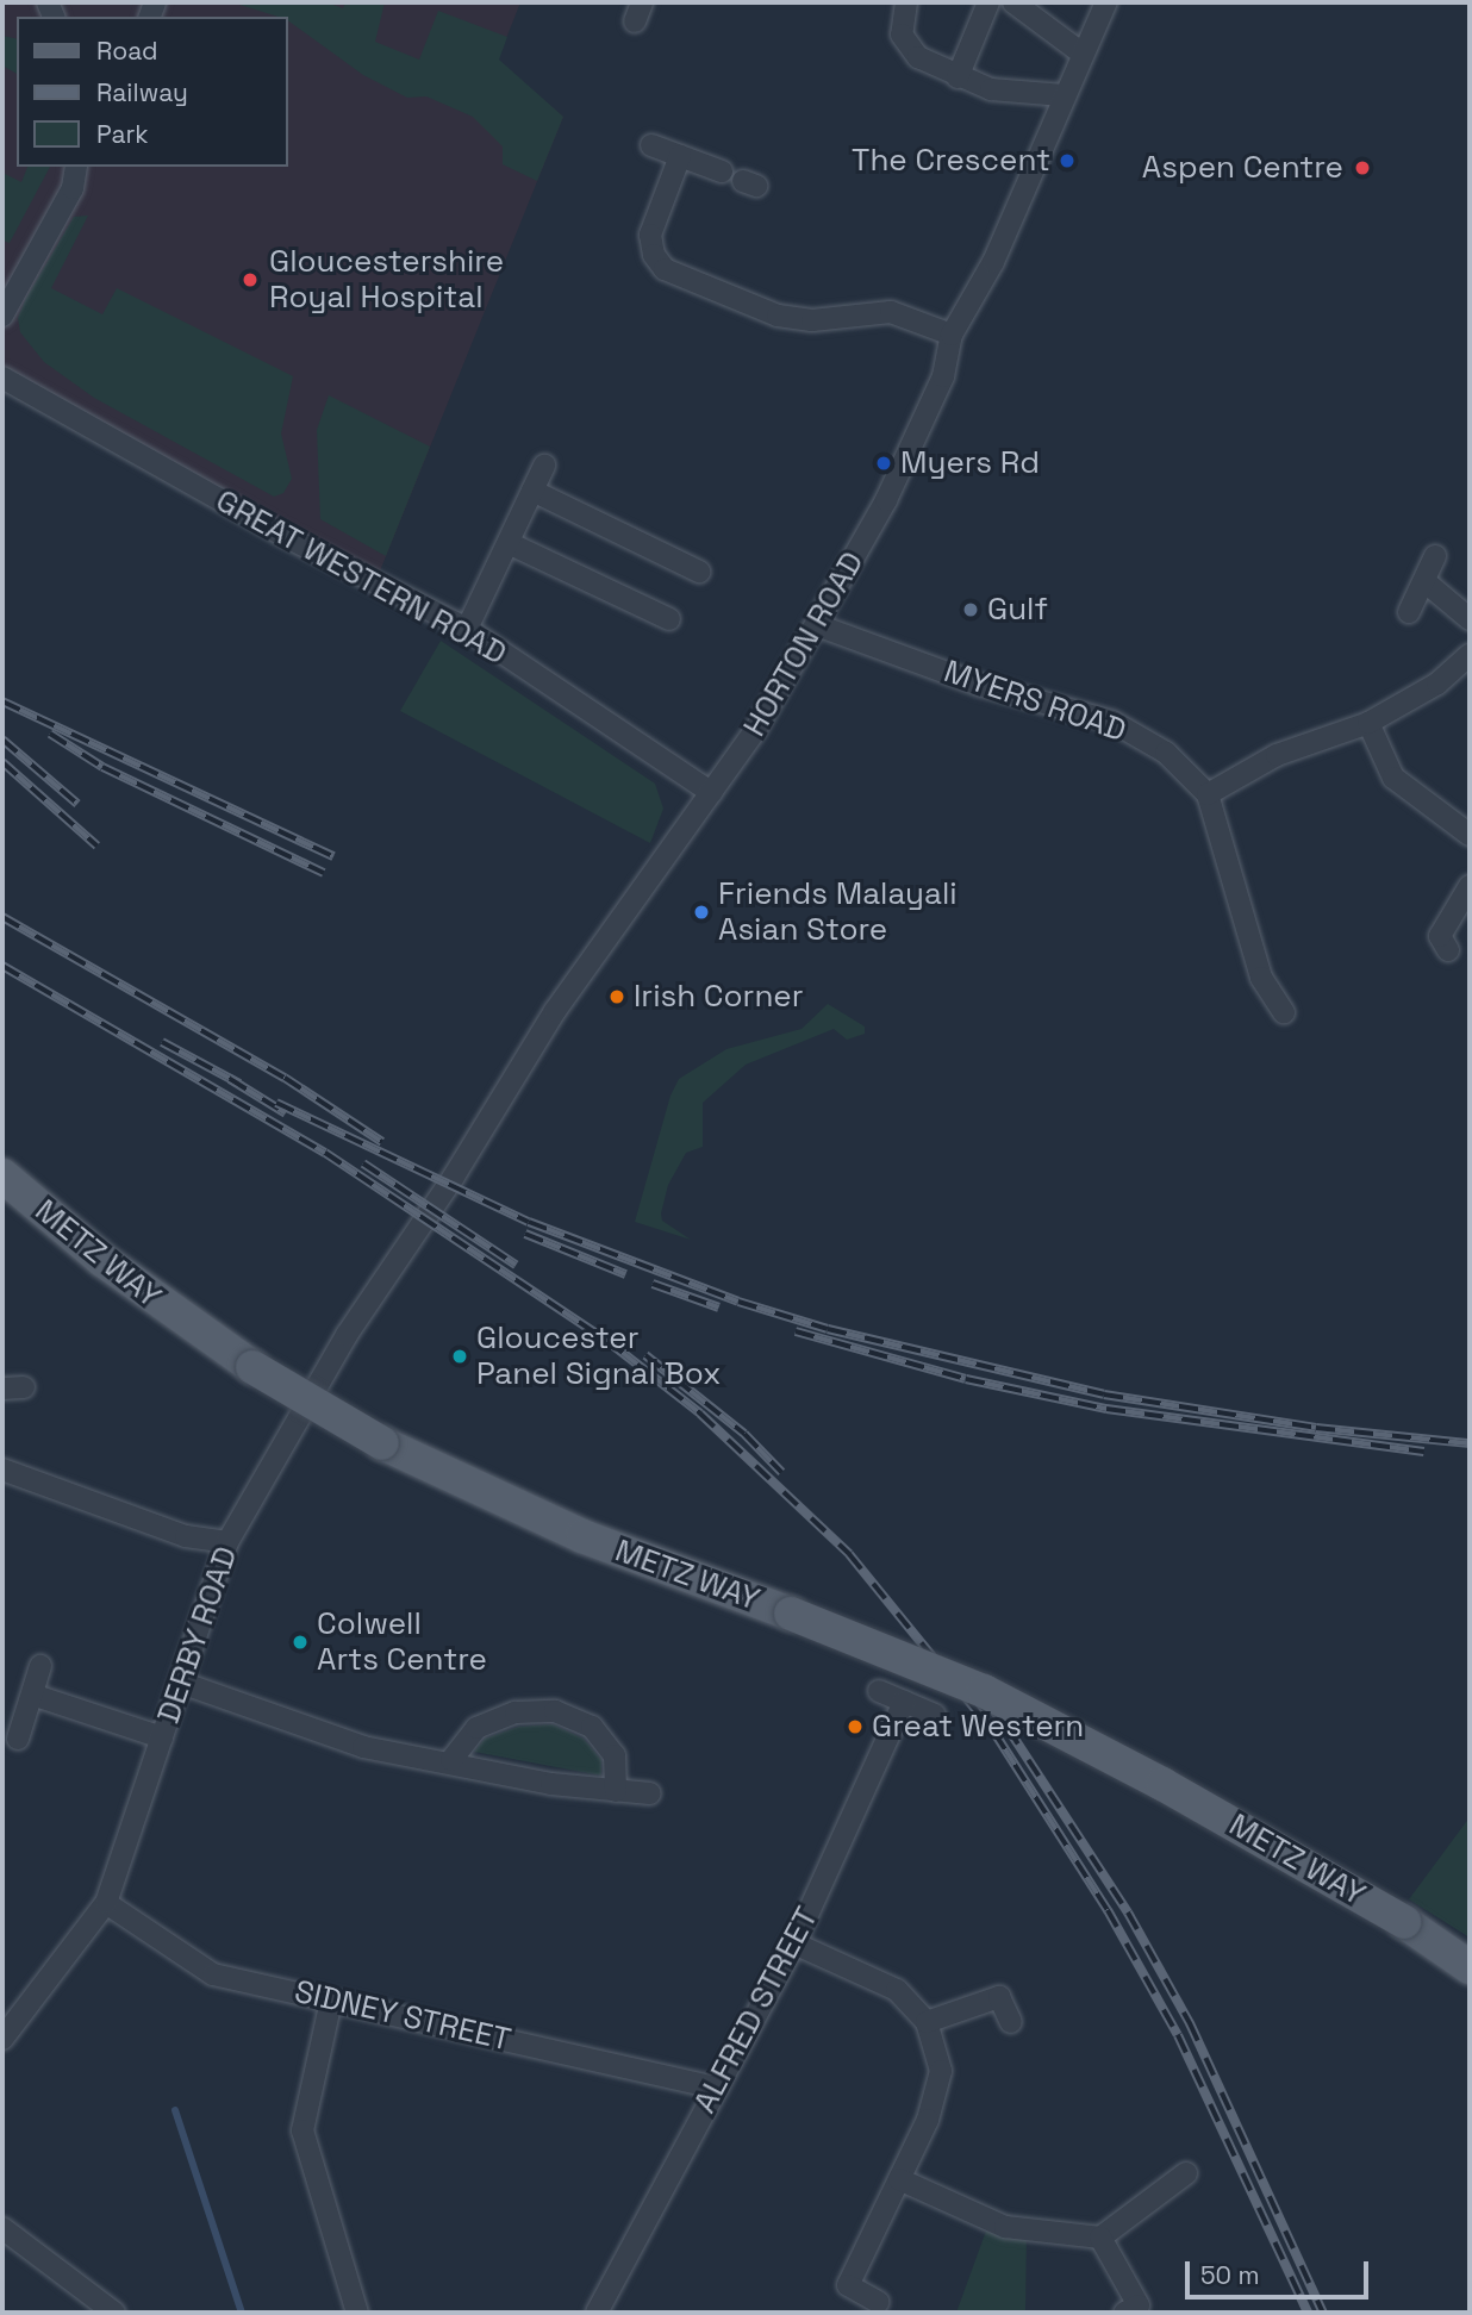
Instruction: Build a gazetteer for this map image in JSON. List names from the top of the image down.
{
  "streets": {
    "main road": ["METZ WAY"],
    "street": [
      "GREAT WESTERN ROAD",
      "HORTON ROAD",
      "MYERS ROAD",
      "DERBY ROAD",
      "ALFRED STREET",
      "SIDNEY STREET"
    ]
  },
  "crossings": [
    ["GREAT WESTERN ROAD", "HORTON ROAD"],
    ["HORTON ROAD", "MYERS ROAD"],
    ["HORTON ROAD", "DERBY ROAD"],
    ["DERBY ROAD", "SIDNEY STREET"],
    ["ALFRED STREET", "SIDNEY STREET"]
  ],
  "places": [
    "The Crescent",
    "Aspen Centre",
    "Gloucestershire Royal Hospital",
    "Myers Rd",
    "Gulf",
    "Friends Malayali Asian Store",
    "Irish Corner",
    "Gloucester Panel Signal Box",
    "Colwell Arts Centre",
    "Great Western"
  ],
  "legend": ["Road", "Railway", "Park"],
  "scale_bar": "50 m"
}
